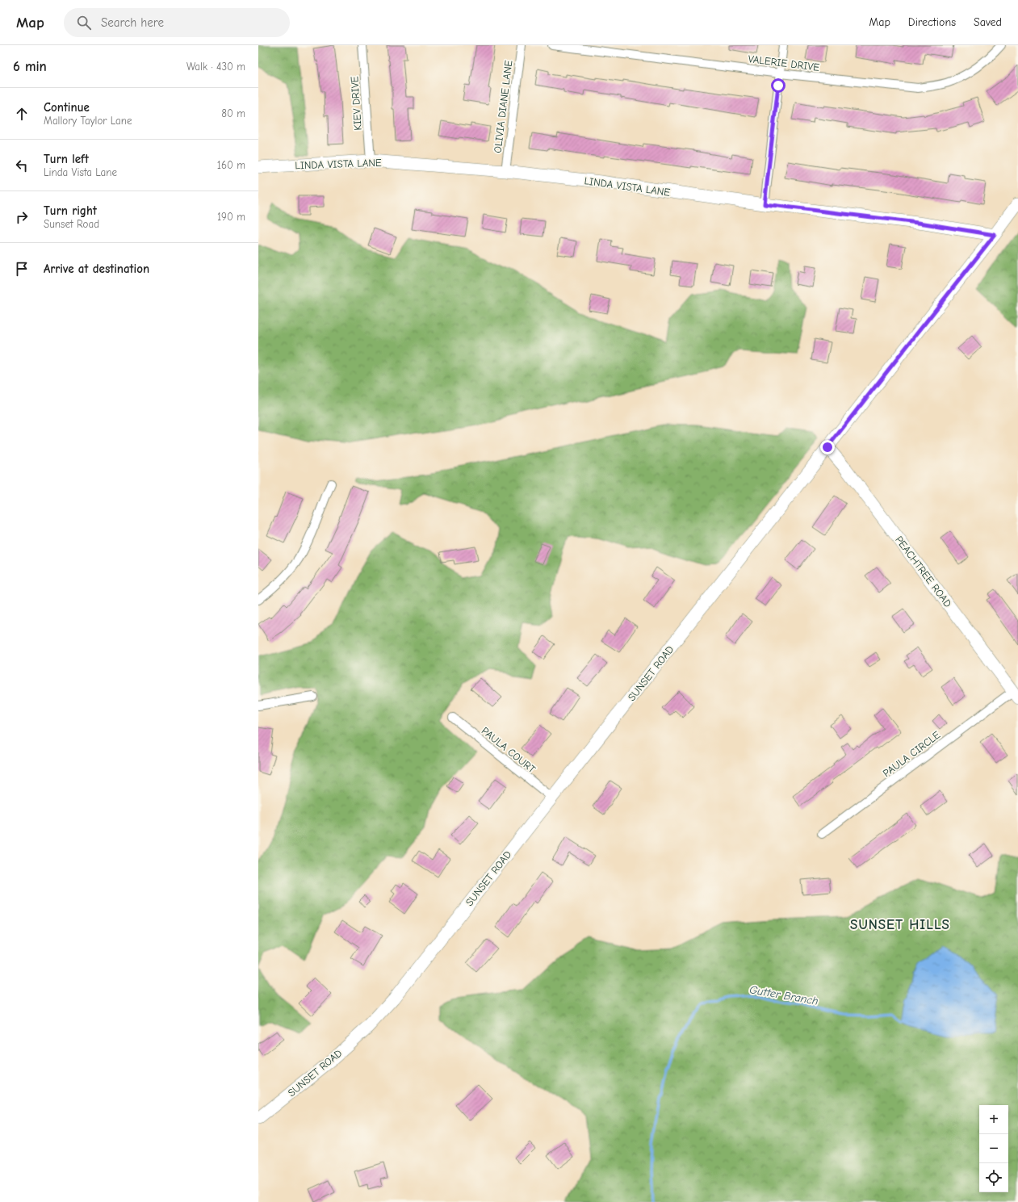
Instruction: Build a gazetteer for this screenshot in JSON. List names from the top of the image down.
{
  "streets": {
    "main road": ["LINDA VISTA LANE", "PEACHTREE ROAD", "SUNSET ROAD"],
    "street": [
      "VALERIE DRIVE",
      "KIEV DRIVE",
      "OLIVIA DIANE LANE",
      "PAULA COURT",
      "PAULA CIRCLE"
    ]
  },
  "crossings": [
    ["KIEV DRIVE", "LINDA VISTA LANE"],
    ["OLIVIA DIANE LANE", "LINDA VISTA LANE"],
    ["LINDA VISTA LANE", "SUNSET ROAD"],
    ["PEACHTREE ROAD", "SUNSET ROAD"],
    ["PEACHTREE ROAD", "PAULA CIRCLE"],
    ["SUNSET ROAD", "PAULA COURT"]
  ],
  "districts": ["SUNSET HILLS"],
  "water": ["Gutter Branch"],
  "page": {
    "header": "Map",
    "search": "Search here",
    "nav": ["Map", "Directions", "Saved"],
    "heading": ["6 min", "Walk · 430 m"],
    "list": [
      ["Continue", "Mallory Taylor Lane", "80 m"],
      ["Turn left", "Linda Vista Lane", "160 m"],
      ["Turn right", "Sunset Road", "190 m"],
      "Arrive at destination"
    ],
    "map_buttons": ["+", "−"]
  }
}
